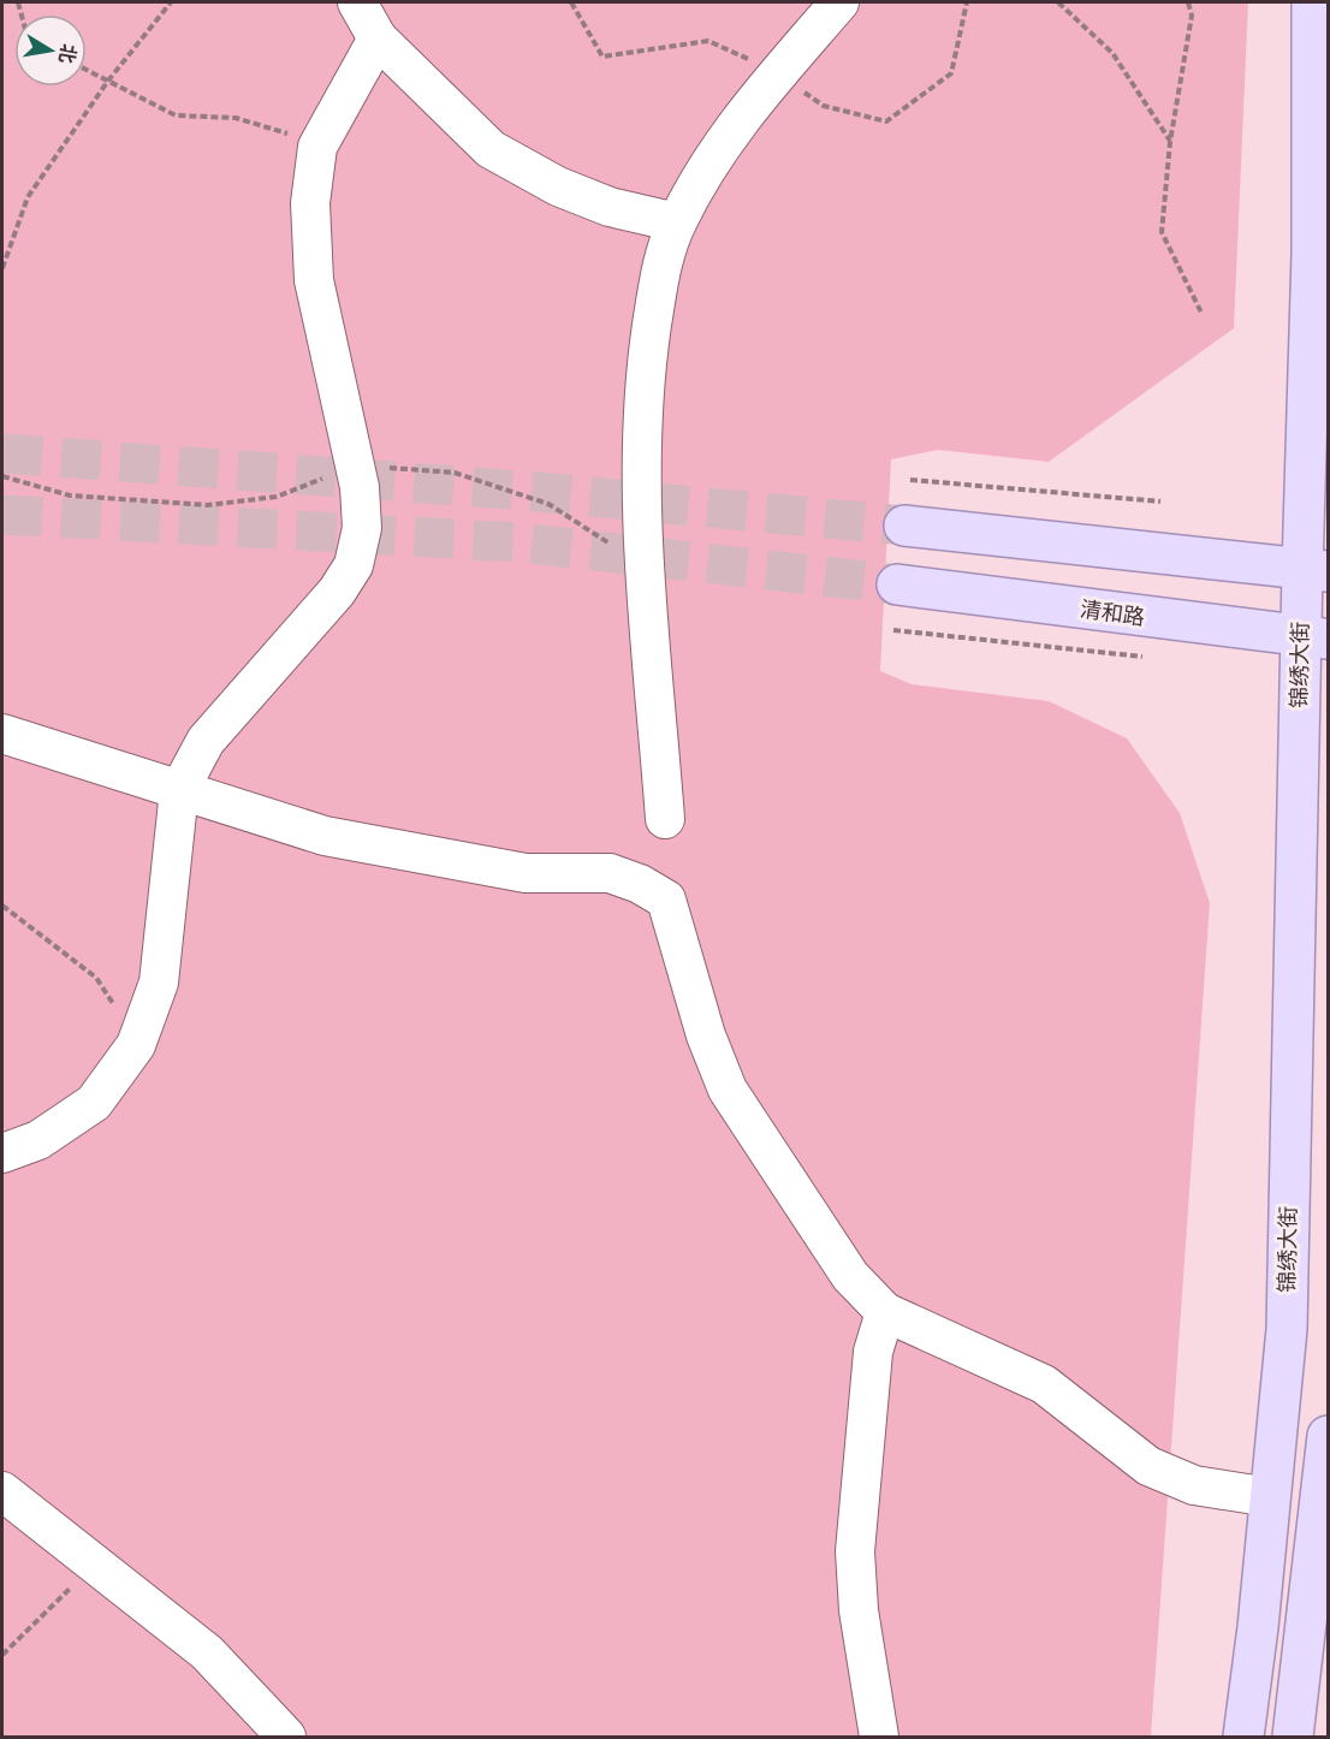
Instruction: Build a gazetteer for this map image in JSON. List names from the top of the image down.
{
  "streets": {
    "main road": ["清和路", "锦绣大街"]
  },
  "crossings": [
    ["清和路", "锦绣大街"]
  ],
  "north": "right"
}
